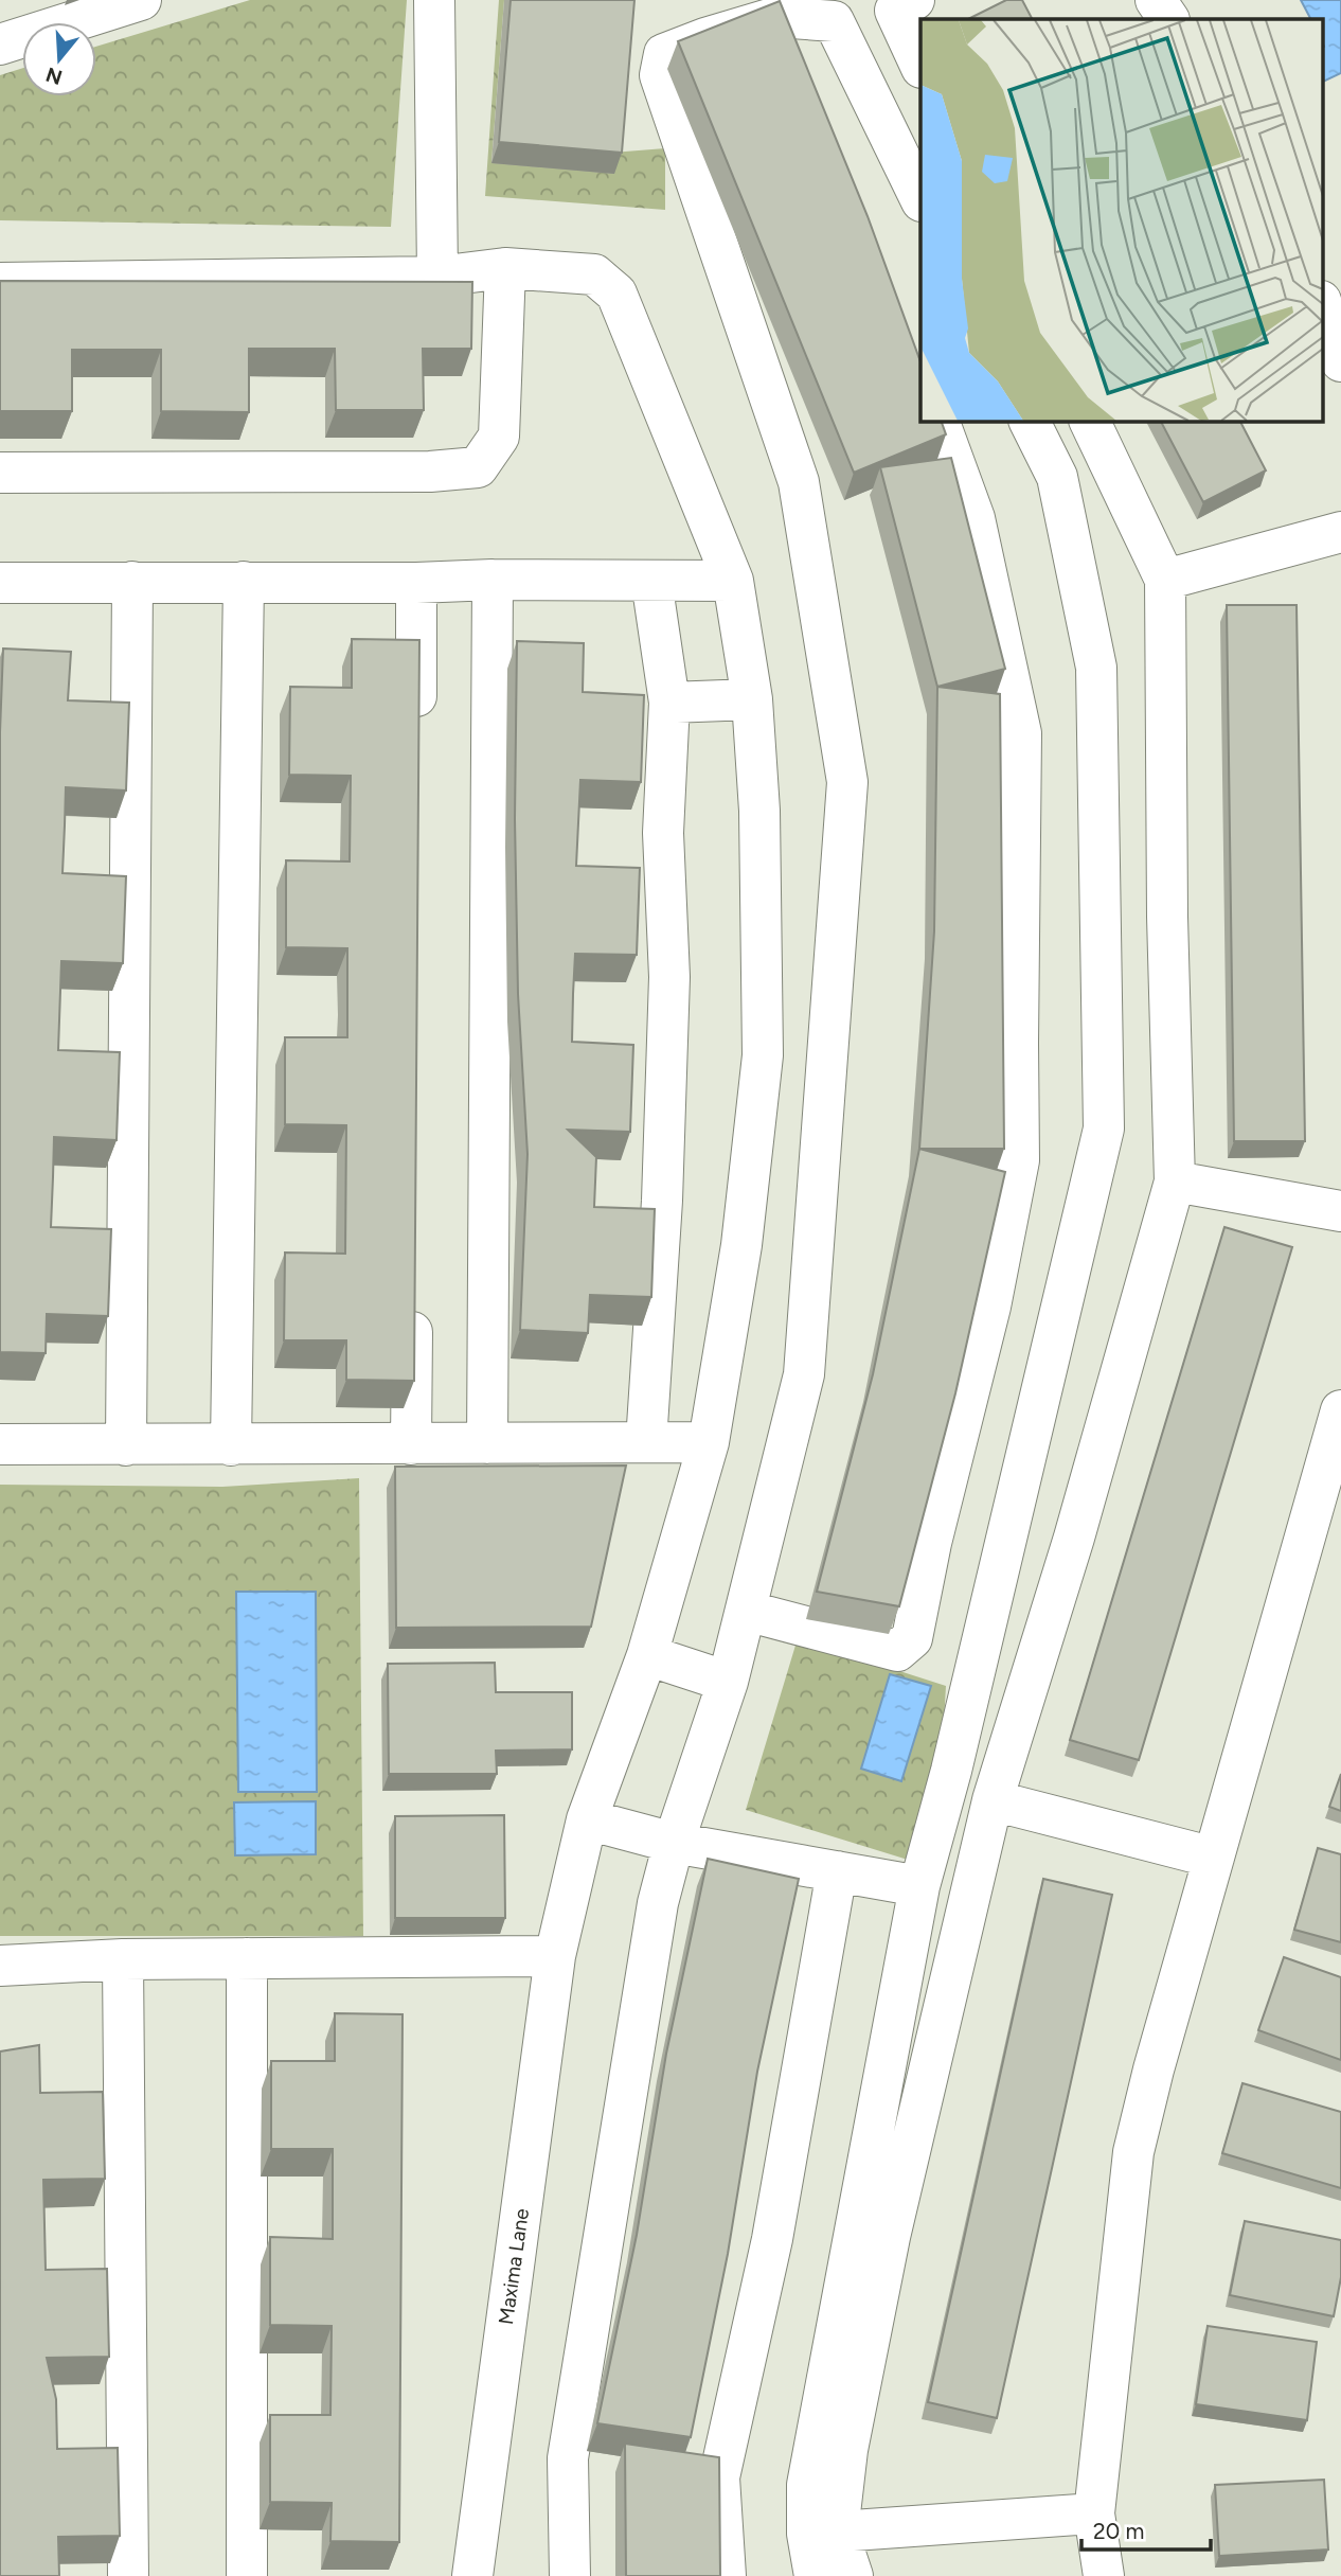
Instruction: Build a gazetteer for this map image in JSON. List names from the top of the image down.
{
  "streets": {
    "street": ["Maxima Lane"]
  },
  "scale_bar": "20 m",
  "north": "bottom"
}
